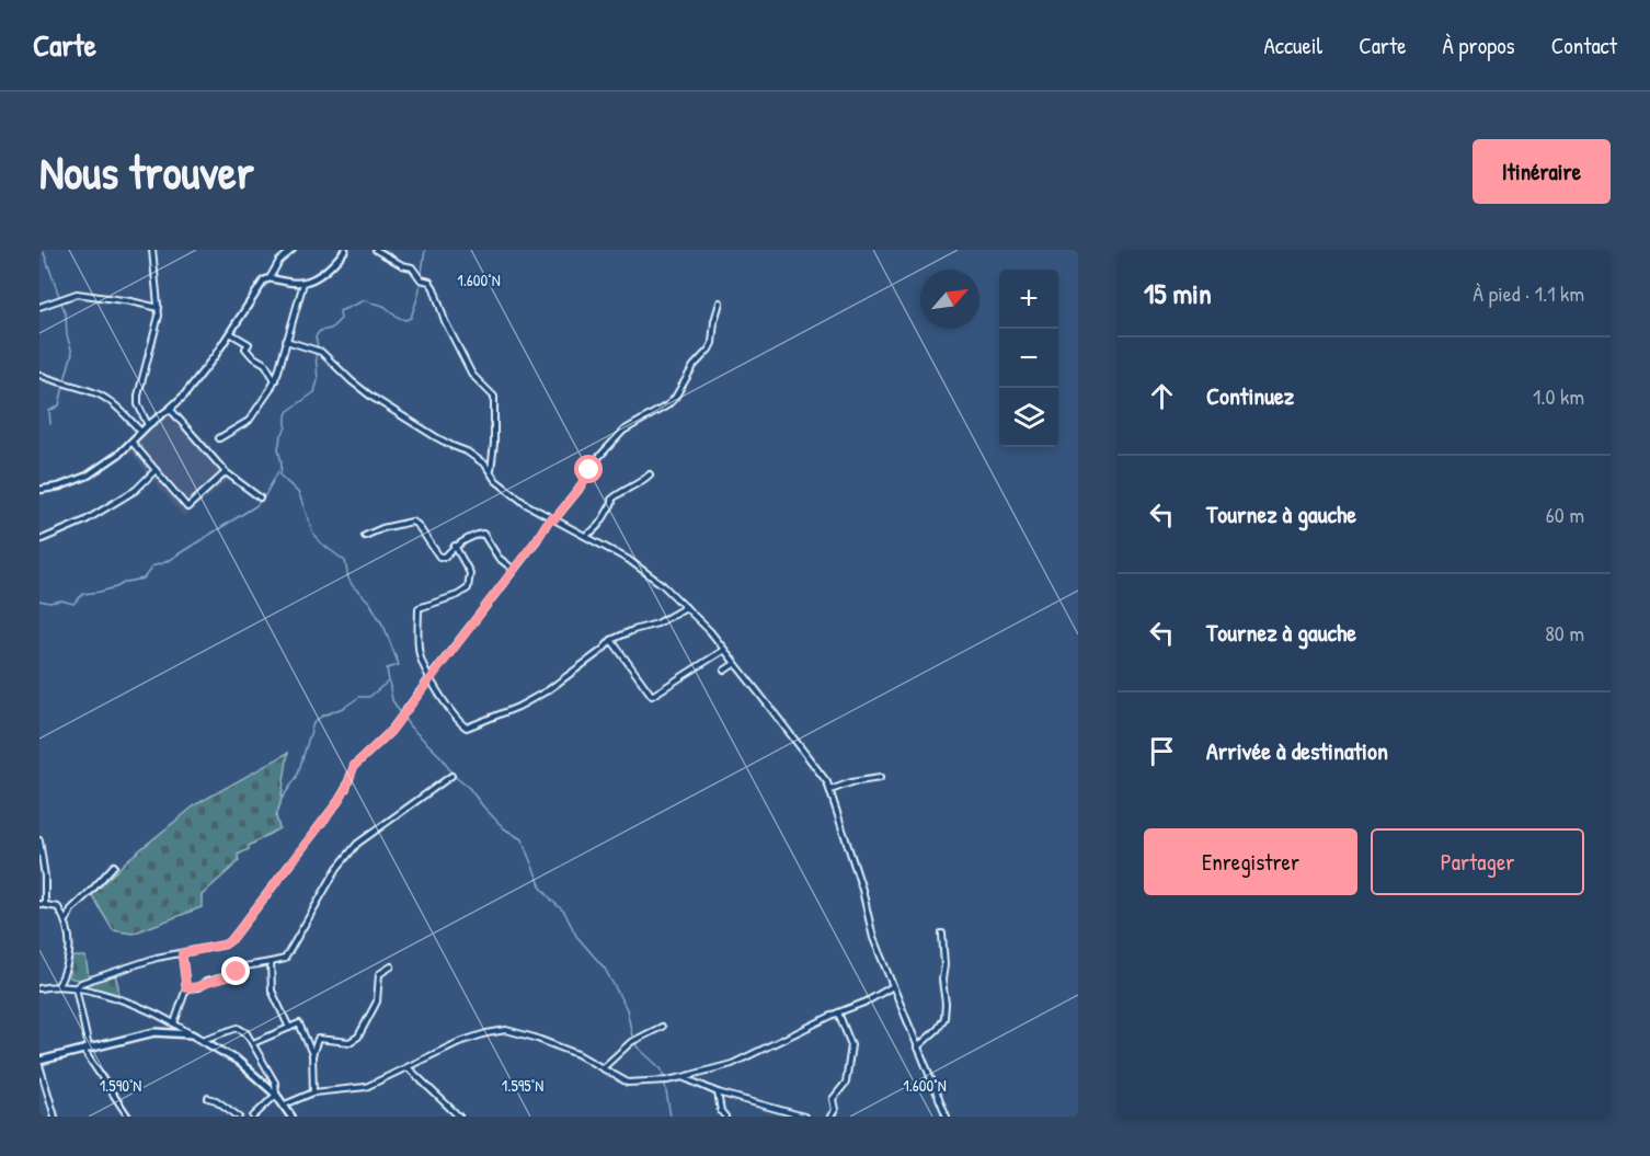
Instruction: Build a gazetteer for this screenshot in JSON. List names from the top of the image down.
{
  "north": "top right",
  "page": {
    "header": "Carte",
    "nav": [
      "Accueil",
      "Carte",
      "À propos",
      "Contact"
    ],
    "buttons": [
      "Itinéraire",
      ["Enregistrer", "Partager"]
    ],
    "title": "Nous trouver",
    "heading": ["15 min", "À pied · 1.1 km"],
    "map_buttons": ["+", "−"],
    "list": [
      ["Continuez", "1.0 km"],
      ["Tournez à gauche", "60 m"],
      ["Tournez à gauche", "80 m"],
      "Arrivée à destination"
    ]
  },
  "coordinates": ["1.600°N", "1.590°N", "1.595°N"]
}
